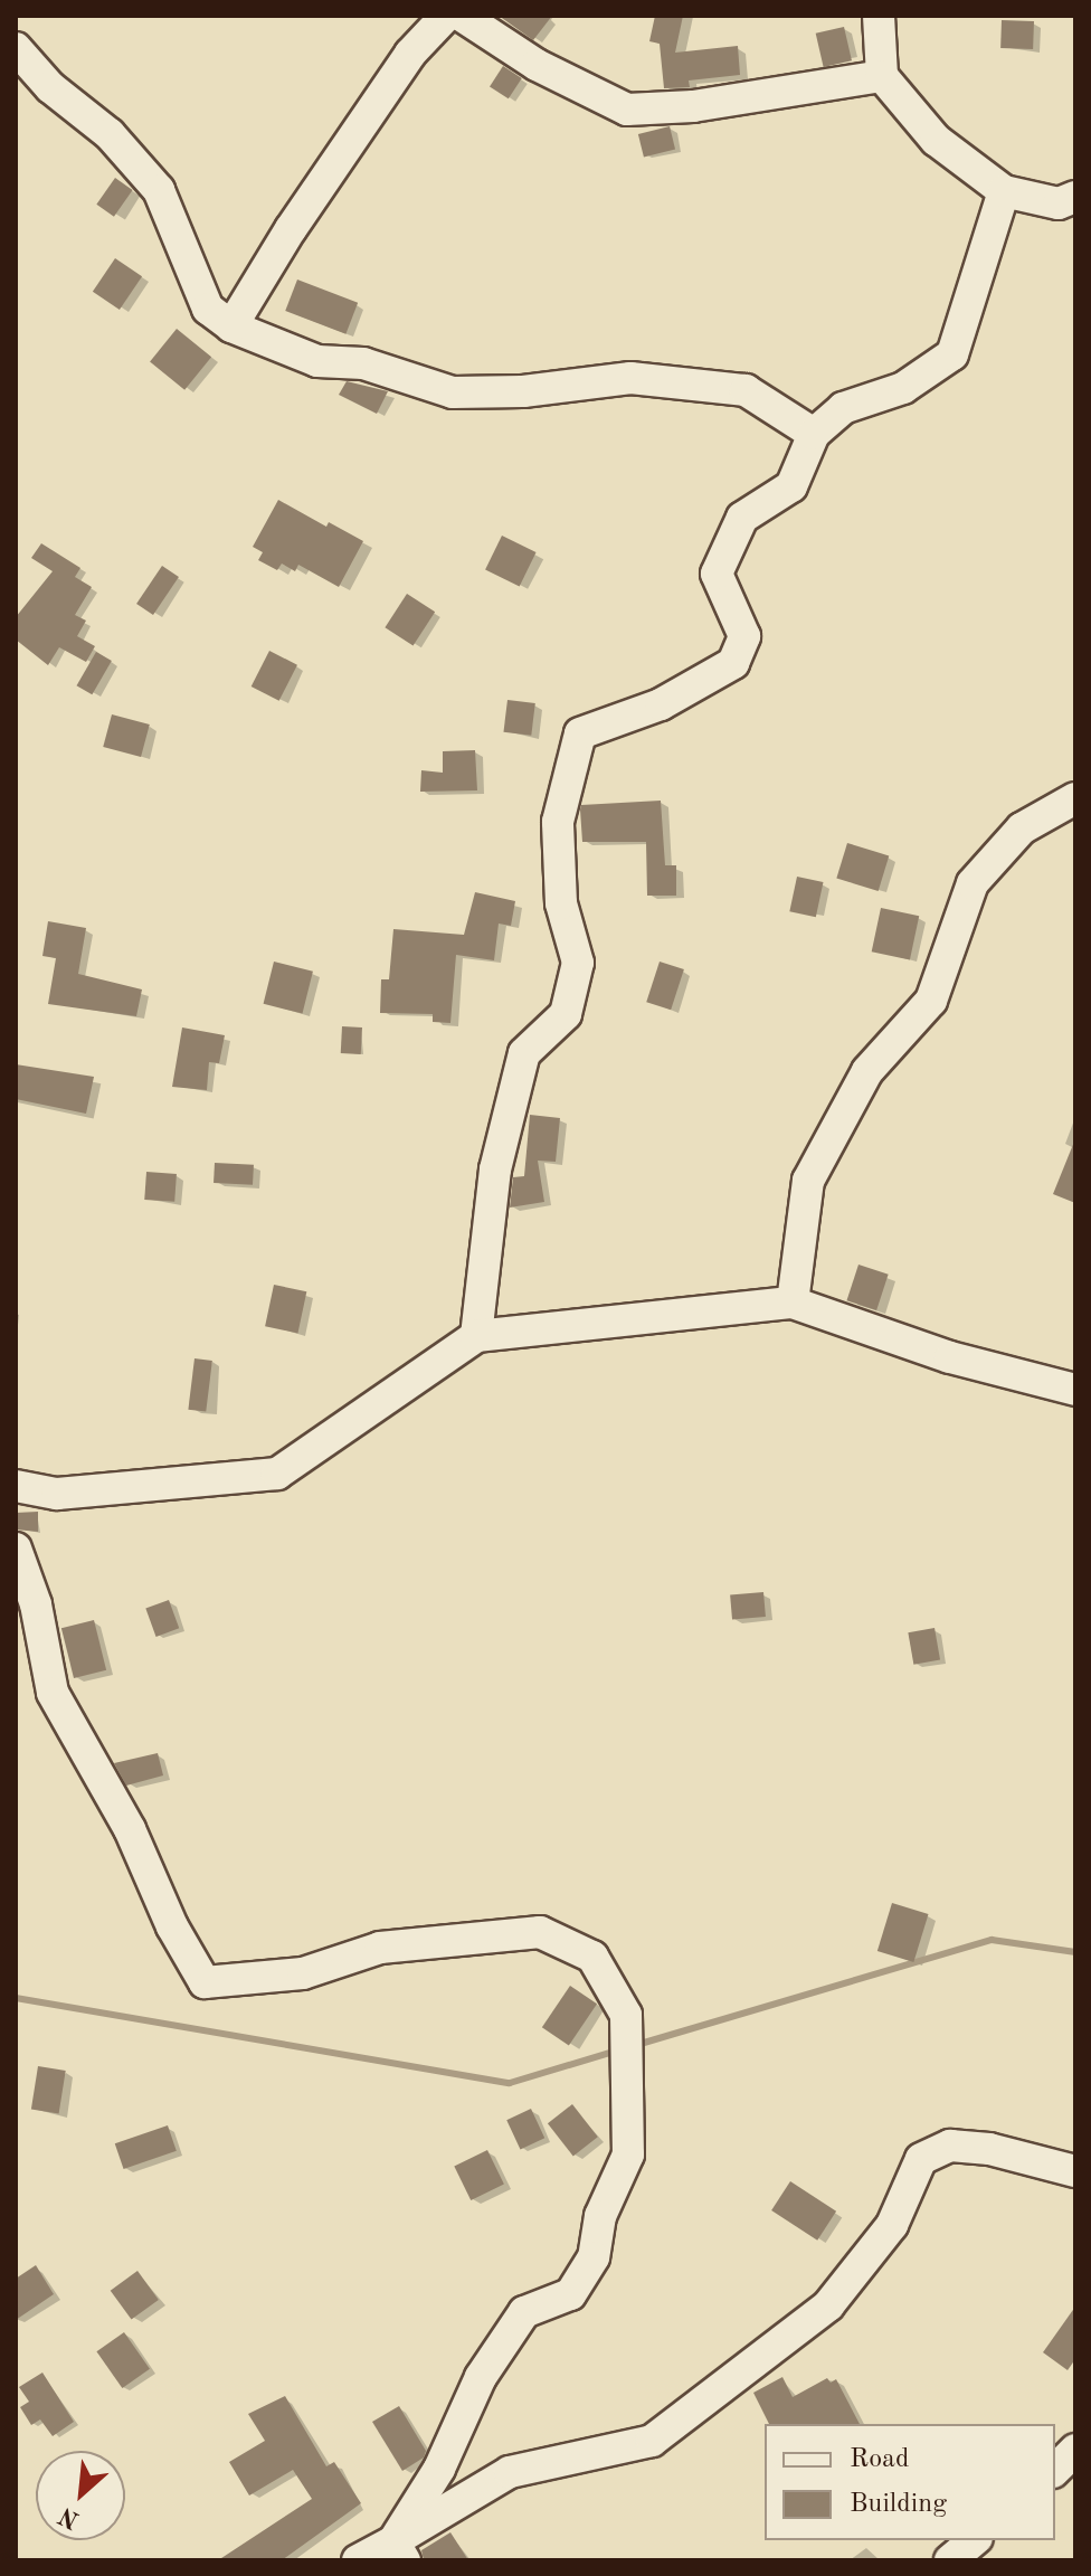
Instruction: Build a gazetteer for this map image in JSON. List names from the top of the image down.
{
  "legend": ["Road", "Building"],
  "north": "bottom left"
}
